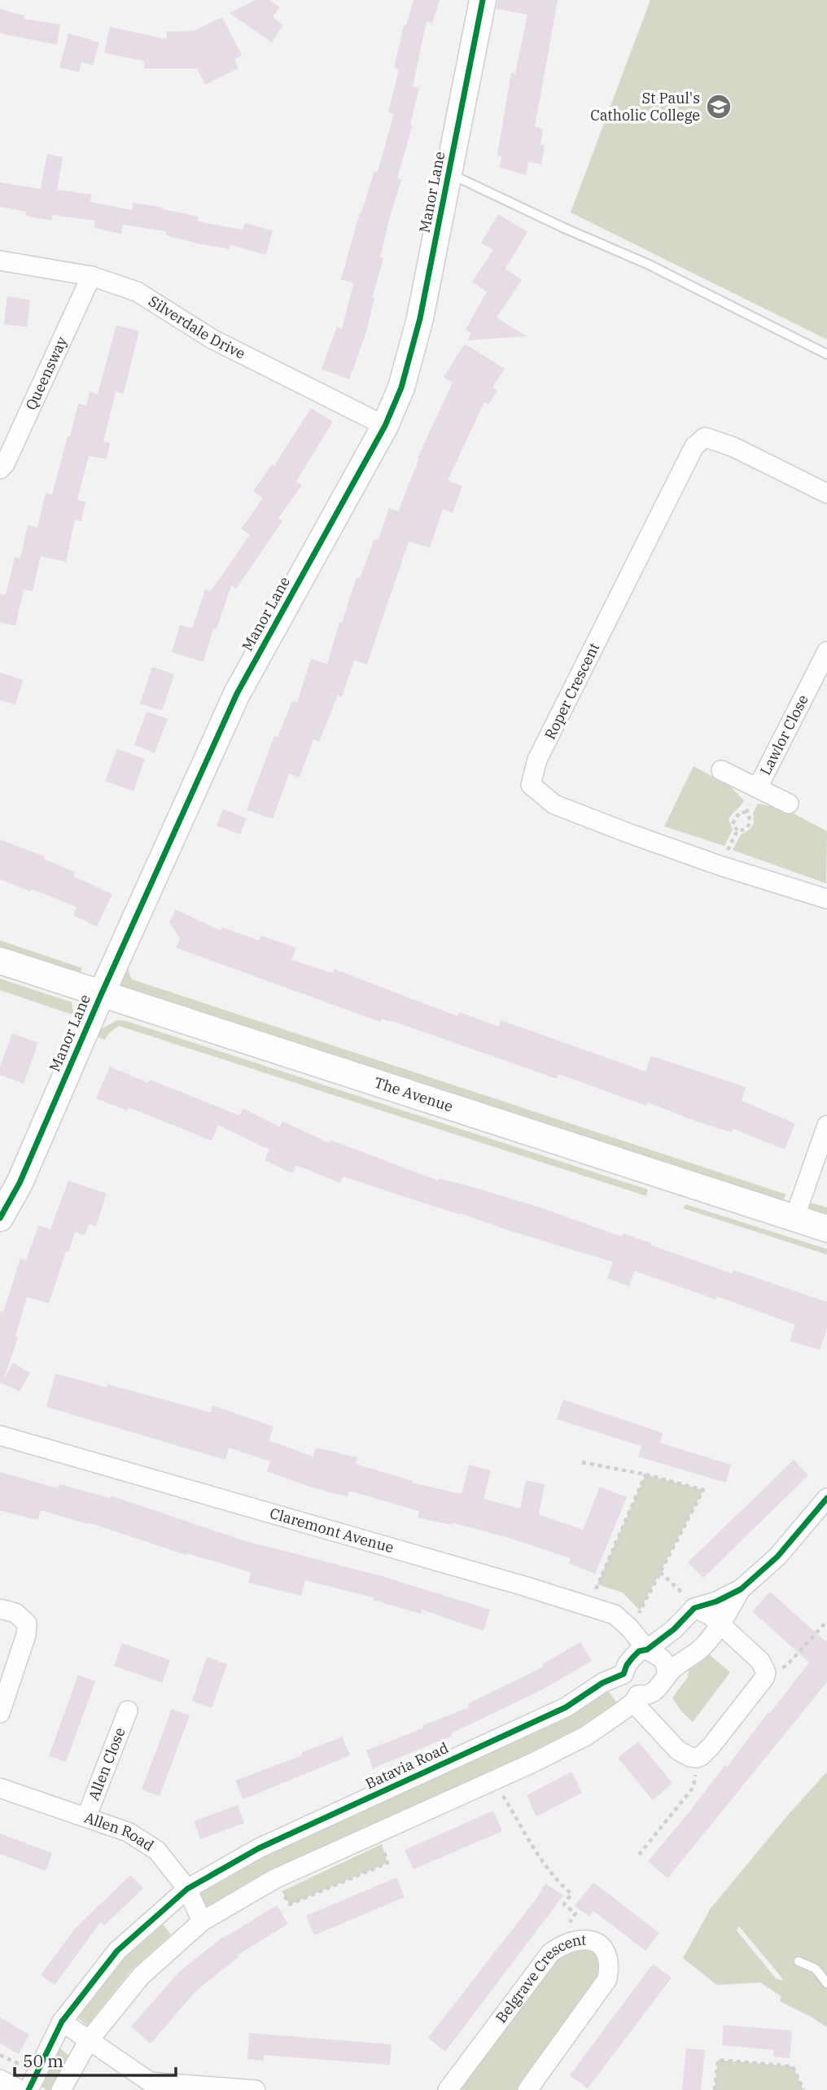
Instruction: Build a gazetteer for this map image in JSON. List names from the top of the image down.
{
  "streets": {
    "street": [
      "Manor Lane",
      "Silverdale Drive",
      "Queensway",
      "Roper Crescent",
      "Lawlor Close",
      "The Avenue",
      "Claremont Avenue",
      "Allen Close",
      "Batavia Road",
      "Allen Road",
      "Belgrave Crescent"
    ]
  },
  "crossings": [
    ["Manor Lane", "Silverdale Drive"],
    ["Manor Lane", "The Avenue"],
    ["Silverdale Drive", "Queensway"],
    ["Claremont Avenue", "Batavia Road"],
    ["Allen Close", "Allen Road"],
    ["Batavia Road", "Allen Road"]
  ],
  "places": {
    "school or university": ["St Paul's Catholic College"]
  },
  "scale_bar": "50 m"
}
